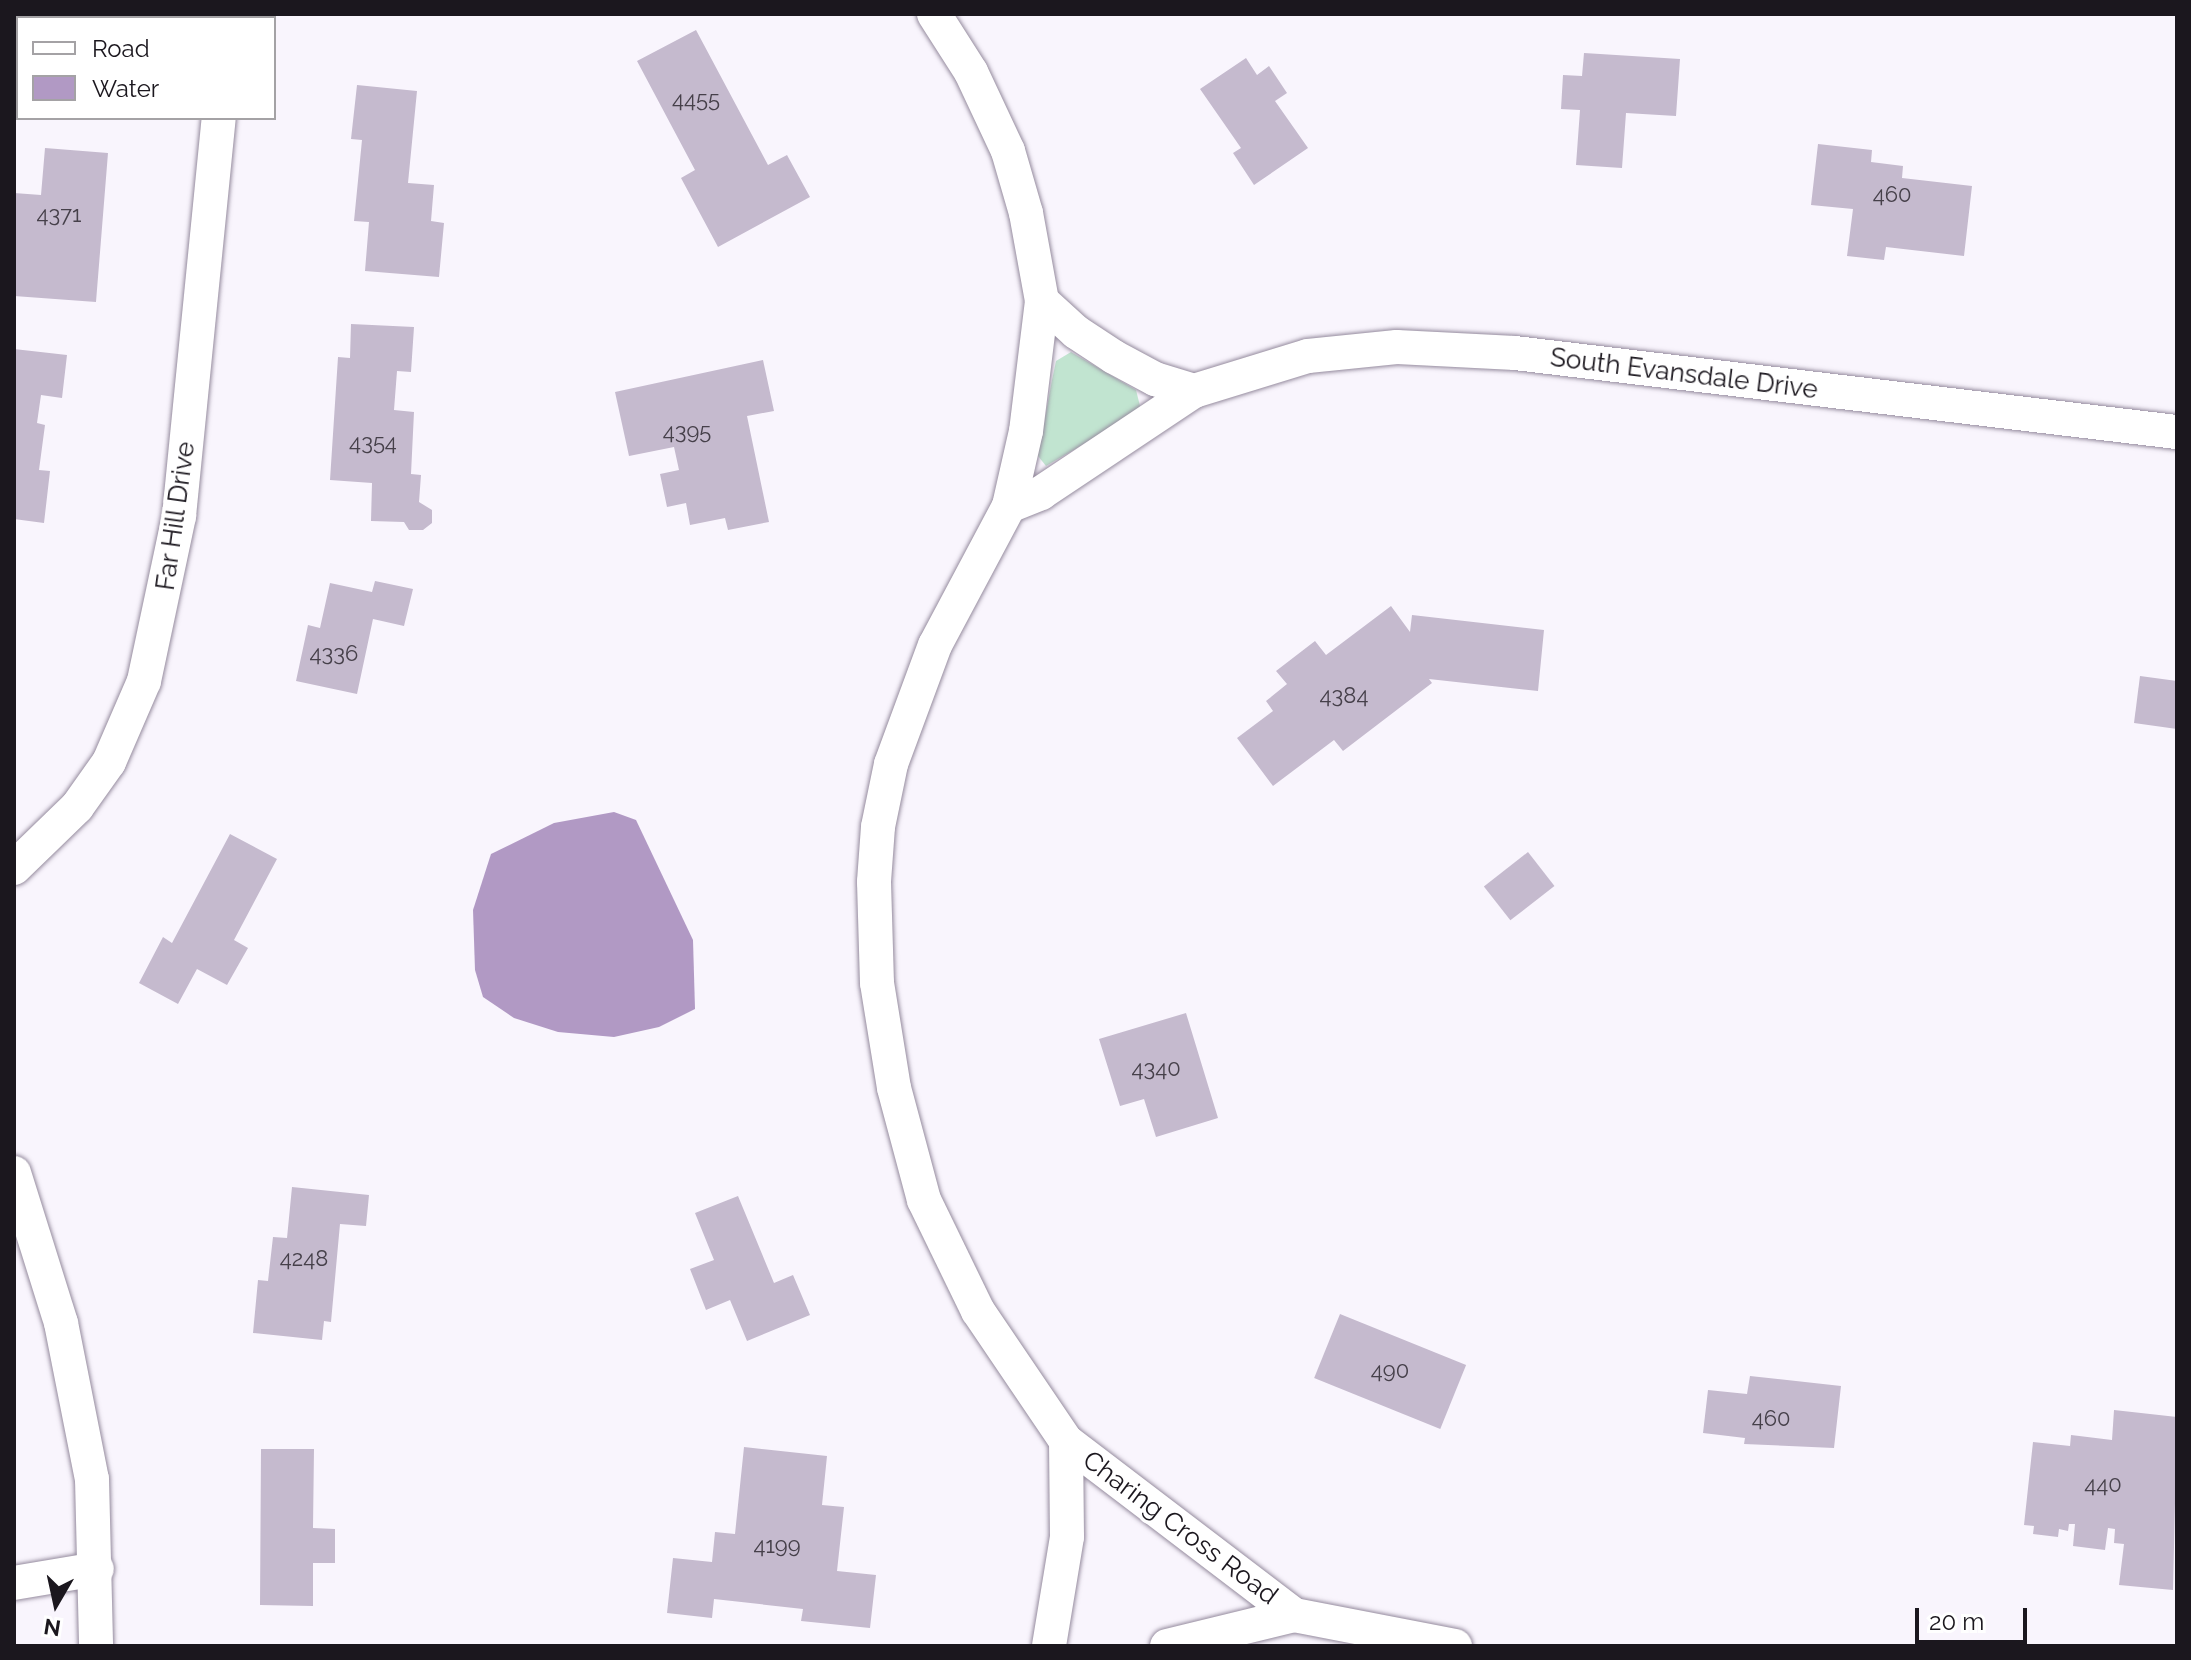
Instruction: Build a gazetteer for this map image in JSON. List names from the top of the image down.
{
  "streets": {
    "street": ["South Evansdale Drive", "Far Hill Drive", "Charing Cross Road"]
  },
  "house_numbers": [
    "4455",
    "460",
    "4371",
    "4395",
    "4354",
    "4336",
    "4384",
    "4340",
    "4248",
    "490",
    "460",
    "440",
    "4199"
  ],
  "legend": ["Road", "Water"],
  "scale_bar": "20 m",
  "north": "bottom"
}
